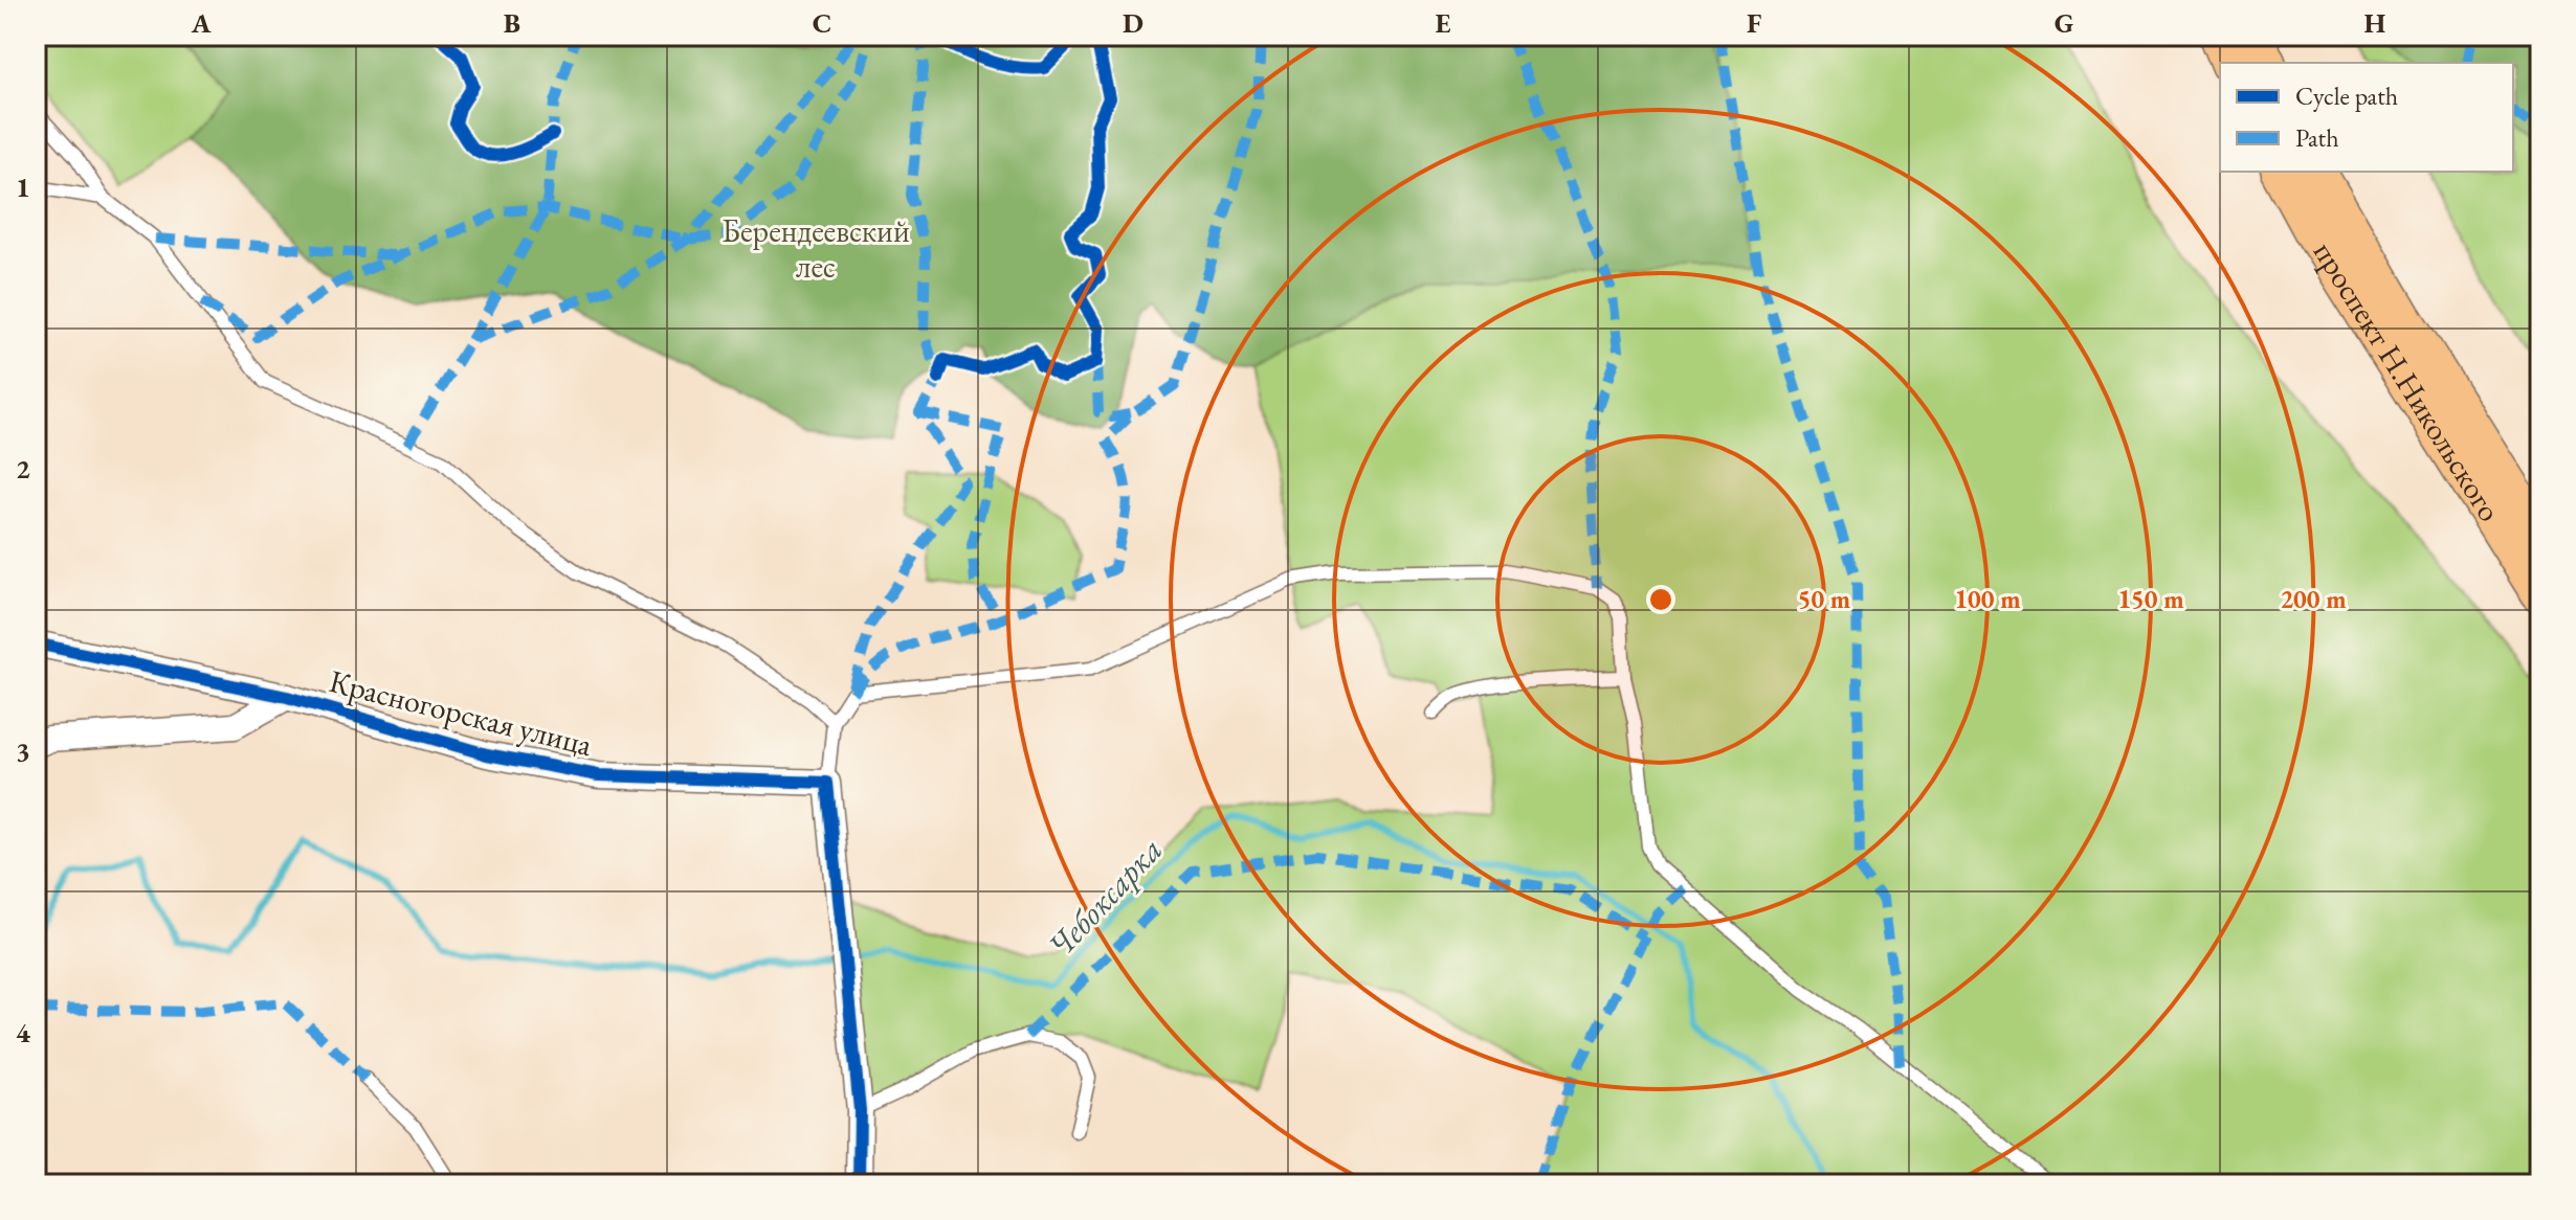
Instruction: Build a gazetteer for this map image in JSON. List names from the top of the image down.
{
  "streets": {
    "main road": ["проспект Н.Никольского"],
    "street": ["Красногорская улица"]
  },
  "water": ["Чебоксарка"],
  "parks": ["Берендеевский лес"],
  "legend": ["Cycle path", "Path"],
  "grid": {
    "columns": [
      "A",
      "B",
      "C",
      "D",
      "E",
      "F",
      "G",
      "H"
    ],
    "rows": [
      "1",
      "2",
      "3",
      "4"
    ]
  },
  "rings": [
    "50 m",
    "100 m",
    "150 m",
    "200 m"
  ]
}
